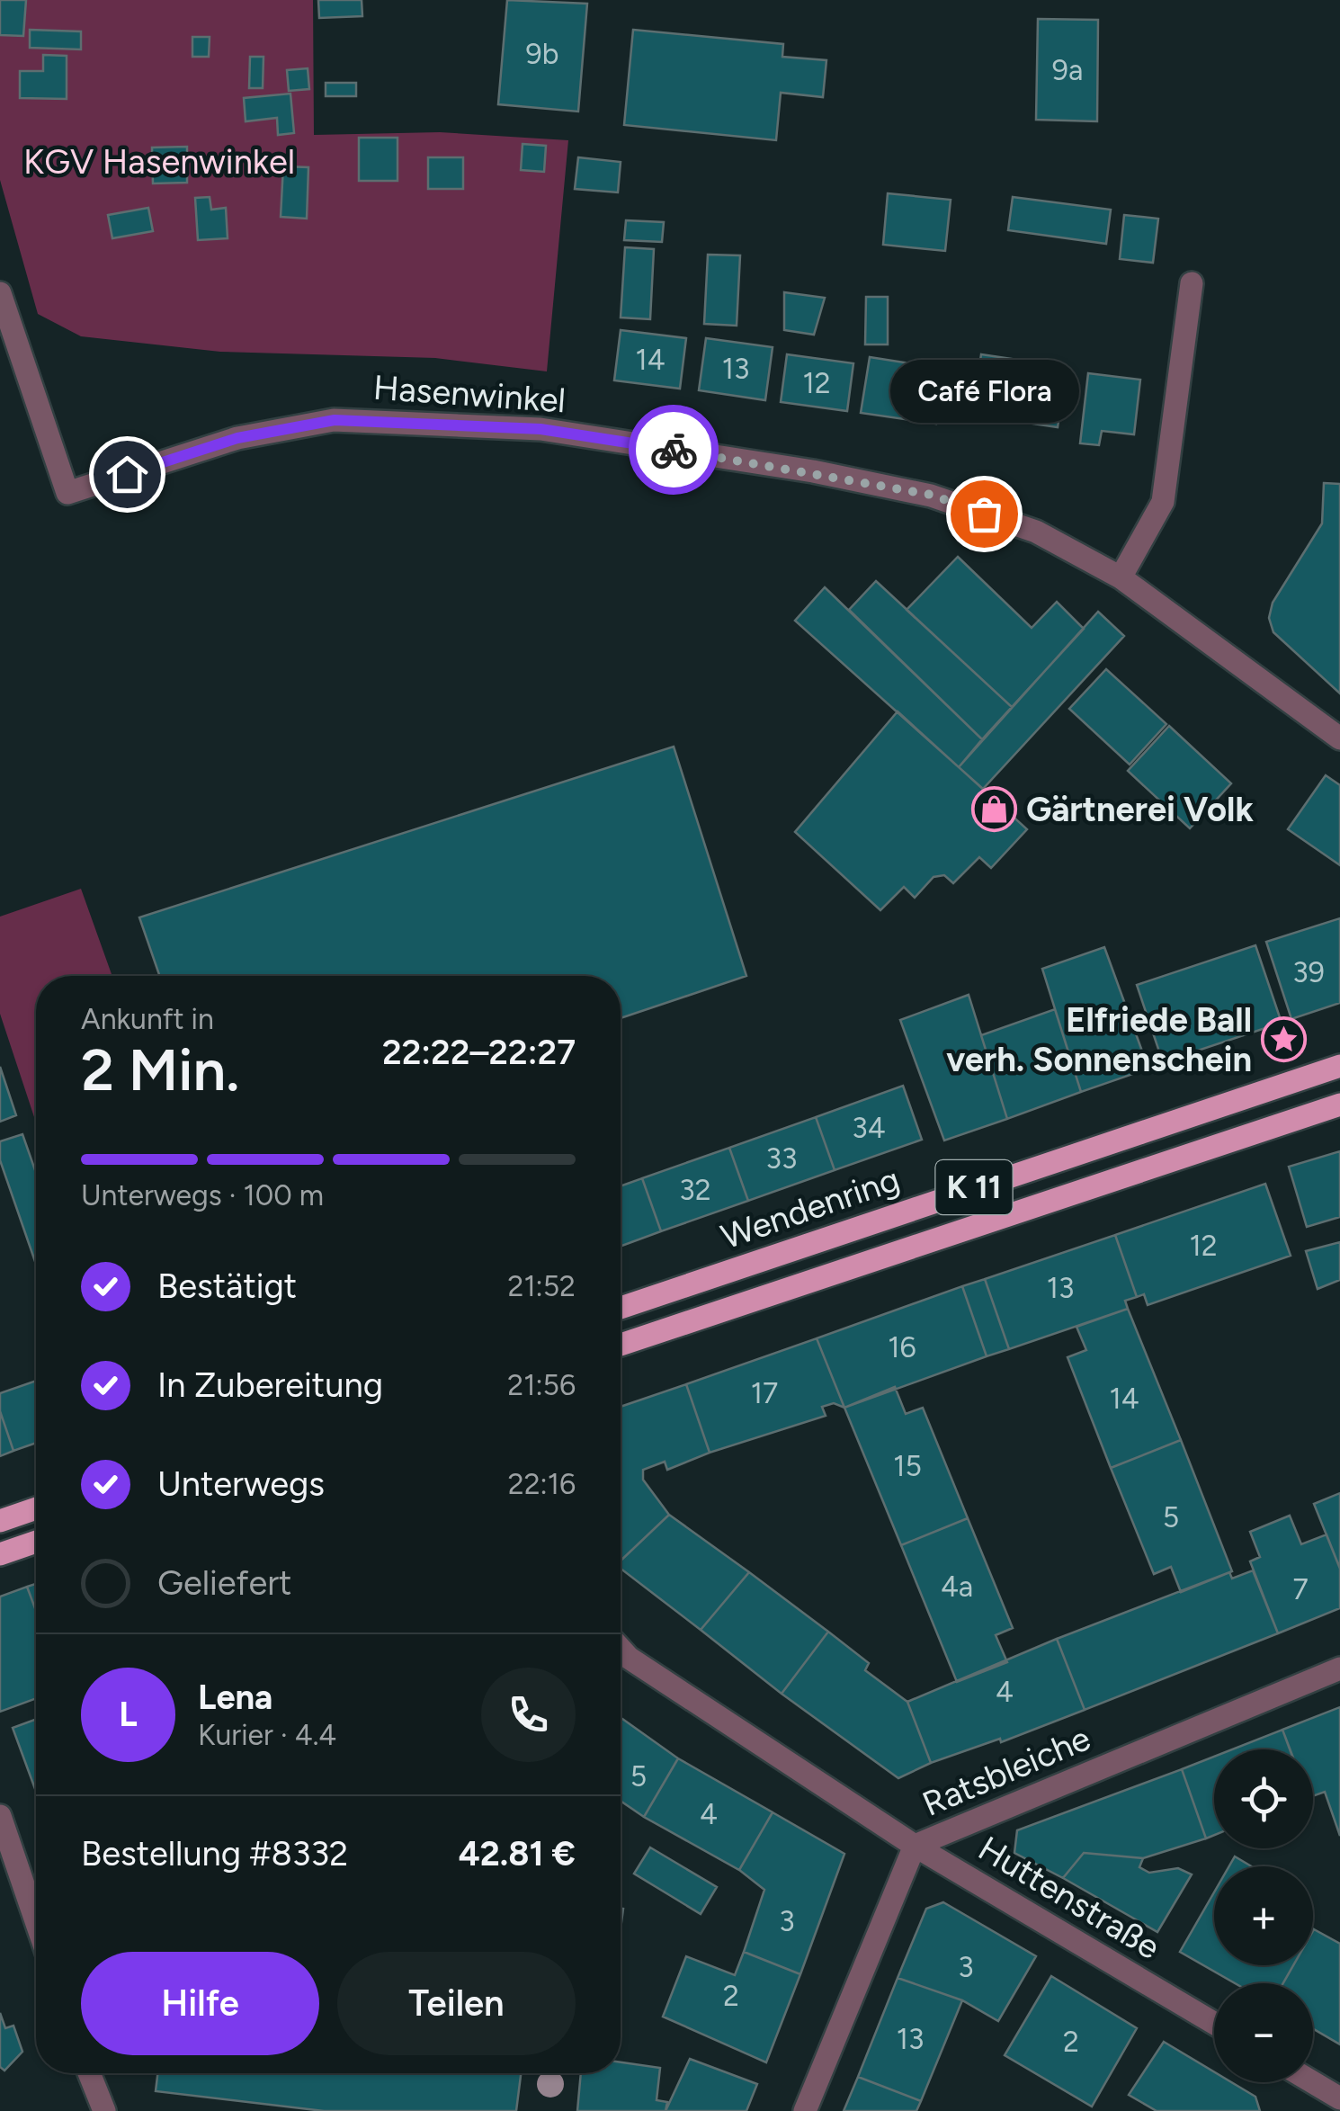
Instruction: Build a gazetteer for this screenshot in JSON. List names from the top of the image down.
{
  "streets": {
    "main road": ["K 11", "Wendenring"],
    "street": ["Hasenwinkel", "Ratsbleiche", "Huttenstraße"]
  },
  "crossings": [
    ["Ratsbleiche", "Huttenstraße"]
  ],
  "parks": ["KGV Hasenwinkel"],
  "places": {
    "other": ["Café Flora"],
    "shop": ["Gärtnerei Volk"],
    "place": ["Elfriede Ball verh. Sonnenschein"]
  },
  "house_numbers": [
    "9b",
    "9a",
    "14",
    "13",
    "12",
    "39",
    "34",
    "33",
    "32",
    "12",
    "13",
    "16",
    "17",
    "14",
    "15",
    "5",
    "4a",
    "7",
    "4",
    "5",
    "4",
    "3",
    "3",
    "2",
    "13",
    "2"
  ],
  "page": {
    "bubble": "Café Flora",
    "heading": ["2 Min.", "Ankunft in", "22:22–22:27"],
    "panel": [
      "Lena",
      "Kurier · 4.4",
      "Bestellung #8332",
      "42.81 €"
    ],
    "bar": "Unterwegs · 100 m",
    "list": [
      ["Bestätigt", "21:52"],
      ["In Zubereitung", "21:56"],
      ["Unterwegs", "22:16"],
      "Geliefert"
    ],
    "round": "L",
    "map_buttons": ["+", "−"],
    "buttons": ["Hilfe", "Teilen"]
  }
}
